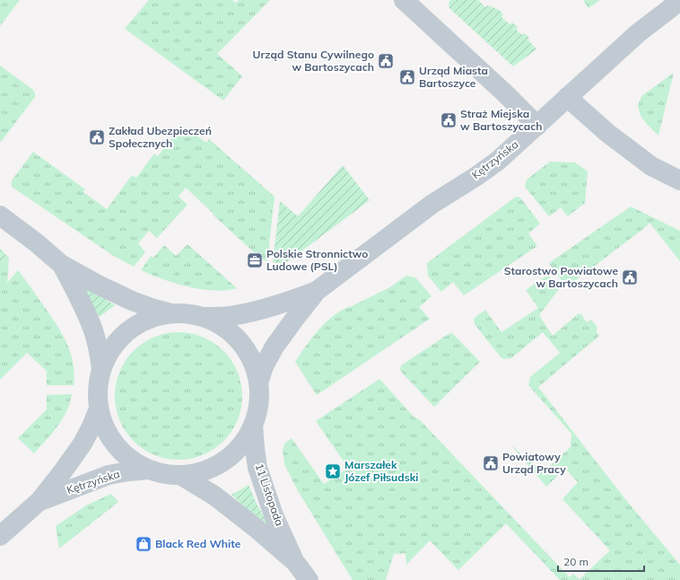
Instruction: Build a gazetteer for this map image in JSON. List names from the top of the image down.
{
  "streets": {
    "street": ["Kętrzyńska", "11 Listopada"]
  },
  "places": {
    "public building": [
      "Urząd Stanu Cywilnego w Bartoszycach",
      "Urząd Miasta Bartoszyce",
      "Straż Miejska w Bartoszycach",
      "Zakład Ubezpieczeń Społecznych",
      "Starostwo Powiatowe w Bartoszycach",
      "Powiatowy Urząd Pracy"
    ],
    "office": ["Polskie Stronnictwo Ludowe (PSL)"],
    "place": ["Marszałek Józef Piłsudski"],
    "shop": ["Black Red White"]
  },
  "scale_bar": "20 m"
}
